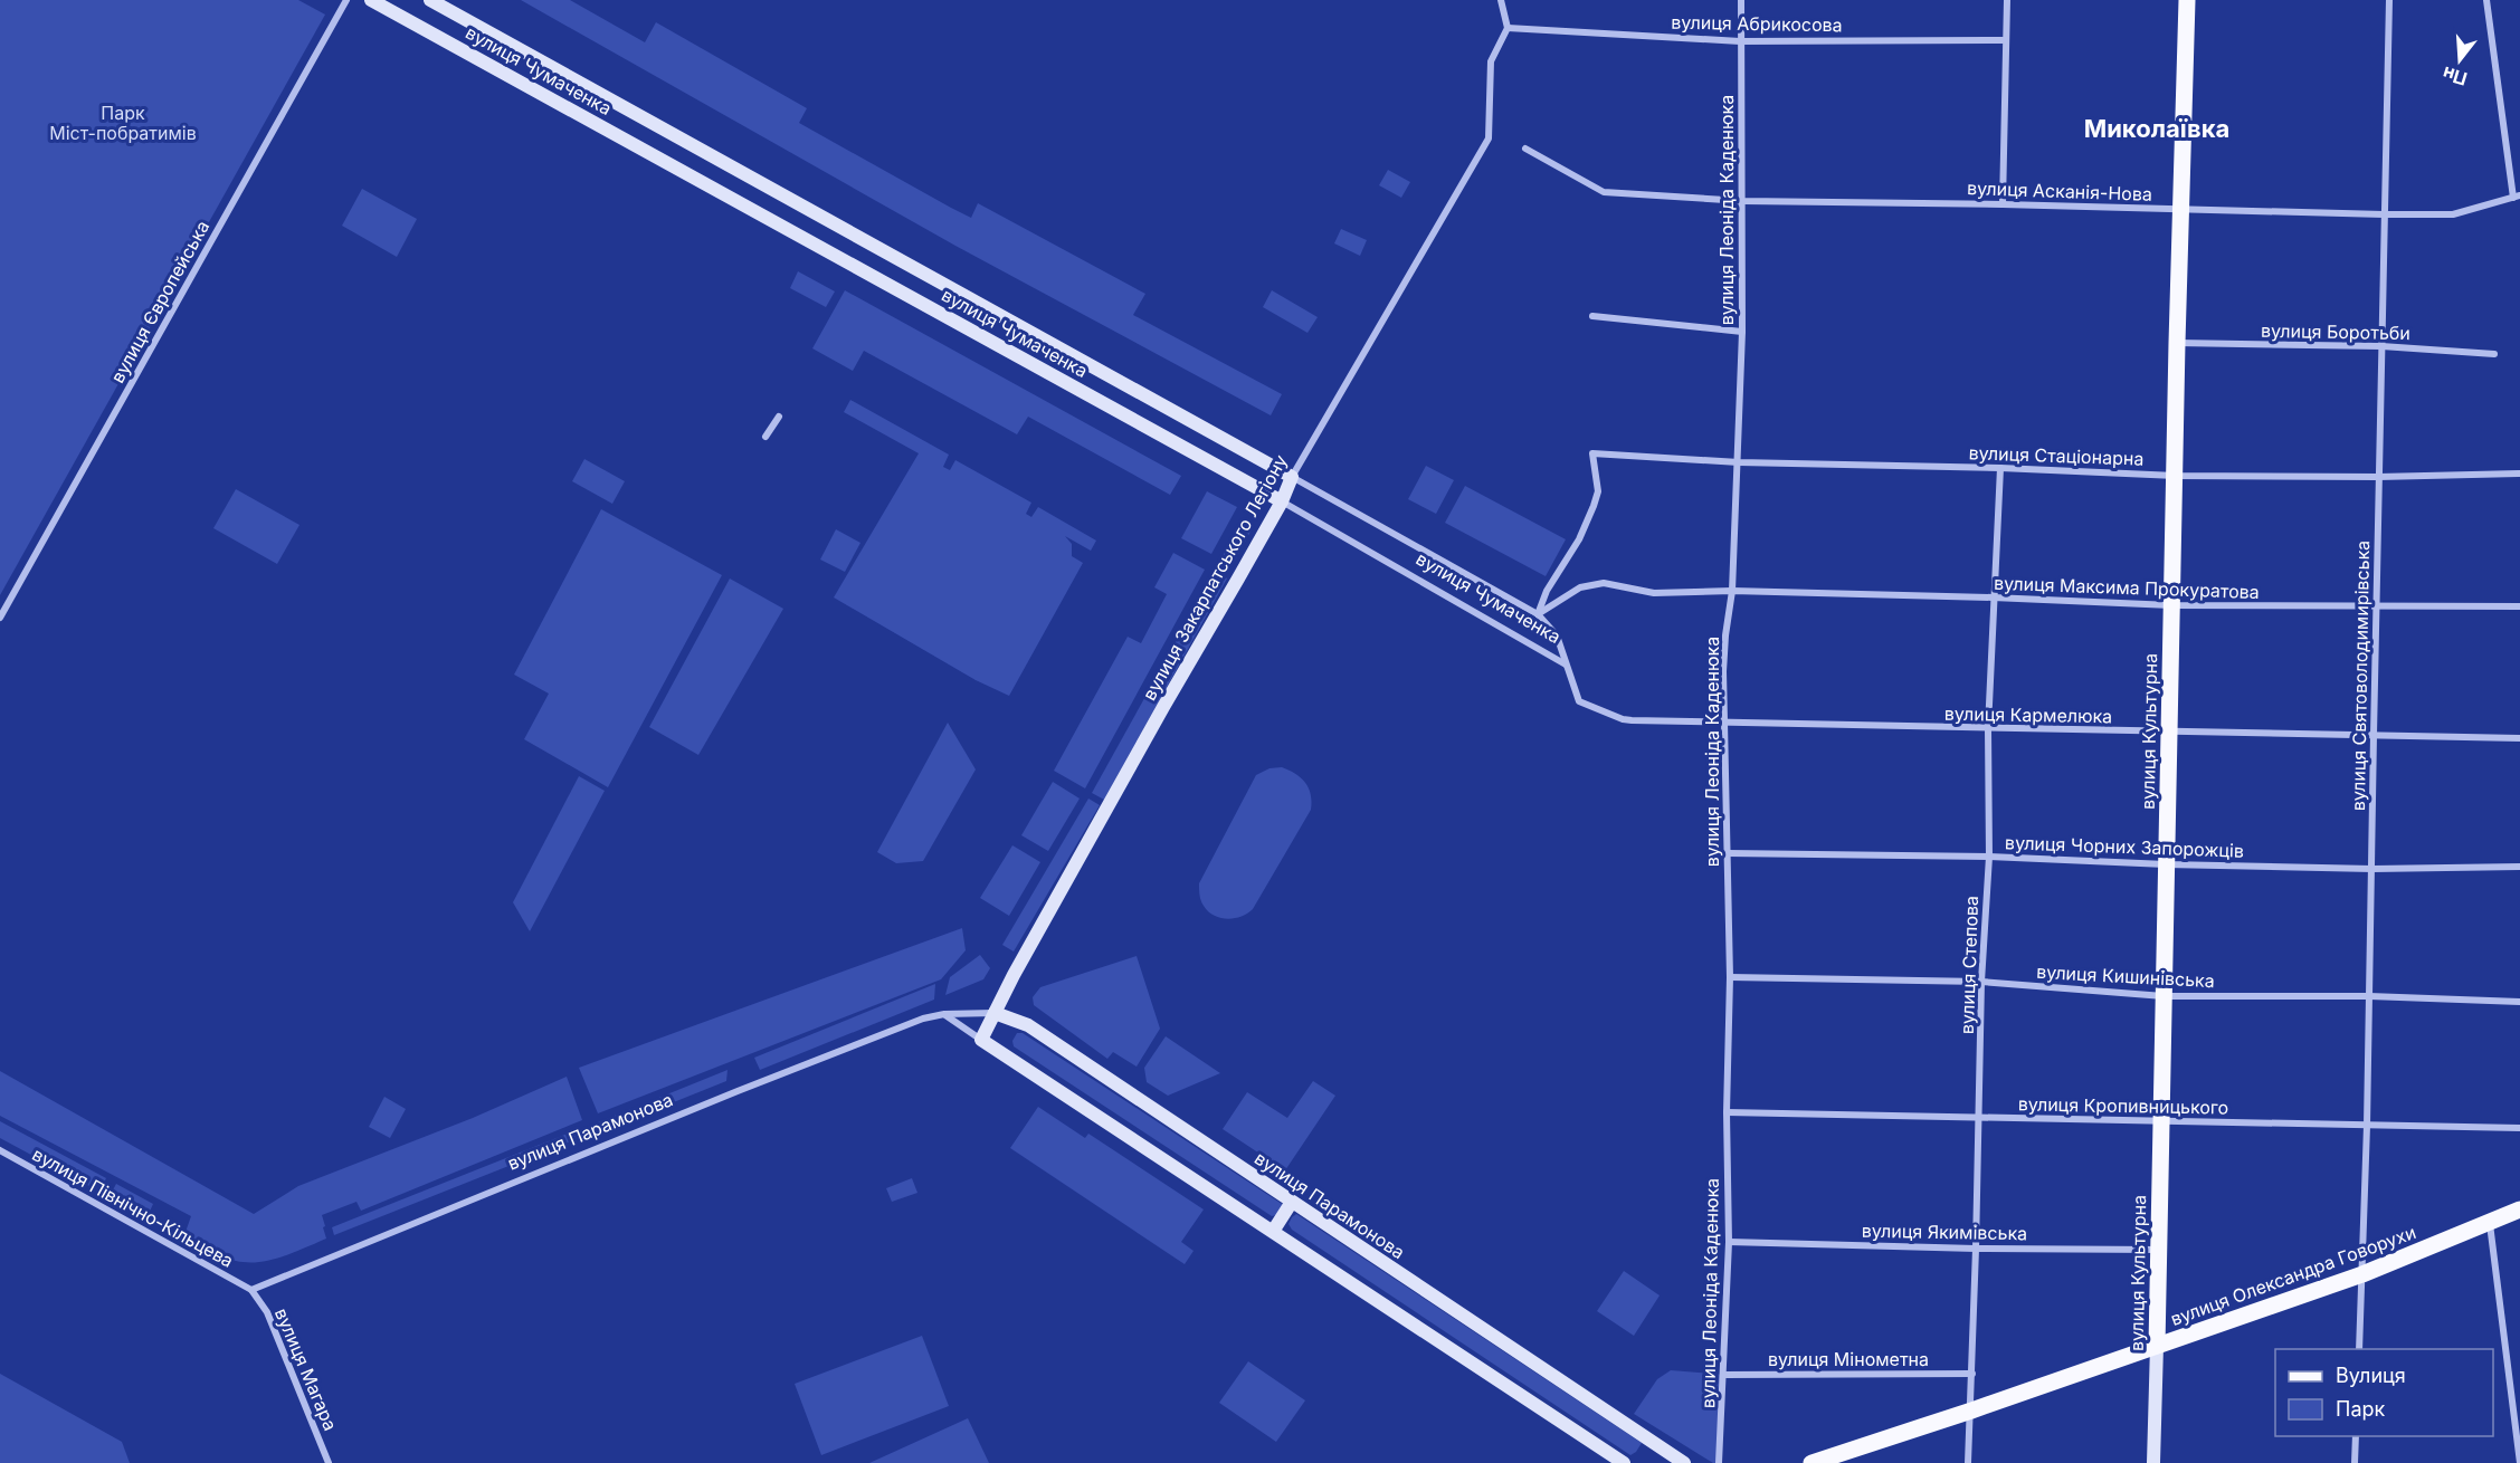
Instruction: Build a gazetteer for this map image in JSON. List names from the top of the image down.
{
  "streets": {
    "main road": ["вулиця Культурна", "вулиця Олександра Говорухи"],
    "street": [
      "вулиця Абрикосова",
      "вулиця Чумаченка",
      "вулиця Асканія-Нова",
      "вулиця Леоніда Каденюка",
      "вулиця Європейська",
      "вулиця Боротьби",
      "вулиця Стаціонарна",
      "вулиця Закарпатського Легіону",
      "вулиця Максима Прокуратова",
      "вулиця Святоволодимирівська",
      "вулиця Кармелюка",
      "вулиця Чорних Запорожців",
      "вулиця Степова",
      "вулиця Кишинівська",
      "вулиця Кропивницького",
      "вулиця Парамонова",
      "вулиця Північно-Кільцева",
      "вулиця Якимівська",
      "вулиця Мінометна",
      "вулиця Магара"
    ]
  },
  "crossings": [
    ["вулиця Абрикосова", "вулиця Леоніда Каденюка"],
    ["вулиця Абрикосова", "вулиця Закарпатського Легіону"],
    ["вулиця Чумаченка", "вулиця Стаціонарна"],
    ["вулиця Чумаченка", "вулиця Закарпатського Легіону"],
    ["вулиця Чумаченка", "вулиця Максима Прокуратова"],
    ["вулиця Чумаченка", "вулиця Кармелюка"],
    ["вулиця Асканія-Нова", "вулиця Леоніда Каденюка"],
    ["вулиця Асканія-Нова", "вулиця Святоволодимирівська"],
    ["вулиця Асканія-Нова", "вулиця Культурна"],
    ["вулиця Леоніда Каденюка", "вулиця Стаціонарна"],
    ["вулиця Леоніда Каденюка", "вулиця Максима Прокуратова"],
    ["вулиця Леоніда Каденюка", "вулиця Кармелюка"],
    ["вулиця Леоніда Каденюка", "вулиця Чорних Запорожців"],
    ["вулиця Леоніда Каденюка", "вулиця Кишинівська"],
    ["вулиця Леоніда Каденюка", "вулиця Кропивницького"],
    ["вулиця Леоніда Каденюка", "вулиця Якимівська"],
    ["вулиця Леоніда Каденюка", "вулиця Мінометна"],
    ["вулиця Боротьби", "вулиця Святоволодимирівська"],
    ["вулиця Боротьби", "вулиця Культурна"],
    ["вулиця Стаціонарна", "вулиця Максима Прокуратова"],
    ["вулиця Стаціонарна", "вулиця Святоволодимирівська"],
    ["вулиця Стаціонарна", "вулиця Культурна"],
    ["вулиця Стаціонарна", "вулиця Степова"],
    ["вулиця Закарпатського Легіону", "вулиця Парамонова"],
    ["вулиця Максима Прокуратова", "вулиця Святоволодимирівська"],
    ["вулиця Максима Прокуратова", "вулиця Культурна"],
    ["вулиця Максима Прокуратова", "вулиця Степова"],
    ["вулиця Святоволодимирівська", "вулиця Кармелюка"],
    ["вулиця Святоволодимирівська", "вулиця Чорних Запорожців"],
    ["вулиця Святоволодимирівська", "вулиця Кишинівська"],
    ["вулиця Святоволодимирівська", "вулиця Кропивницького"],
    ["вулиця Святоволодимирівська", "вулиця Олександра Говорухи"],
    ["вулиця Кармелюка", "вулиця Культурна"],
    ["вулиця Кармелюка", "вулиця Степова"],
    ["вулиця Культурна", "вулиця Чорних Запорожців"],
    ["вулиця Культурна", "вулиця Кишинівська"],
    ["вулиця Культурна", "вулиця Кропивницького"],
    ["вулиця Культурна", "вулиця Якимівська"],
    ["вулиця Культурна", "вулиця Олександра Говорухи"],
    ["вулиця Чорних Запорожців", "вулиця Степова"],
    ["вулиця Степова", "вулиця Кишинівська"],
    ["вулиця Степова", "вулиця Кропивницького"],
    ["вулиця Степова", "вулиця Якимівська"],
    ["вулиця Степова", "вулиця Олександра Говорухи"],
    ["вулиця Степова", "вулиця Мінометна"],
    ["вулиця Парамонова", "вулиця Північно-Кільцева"],
    ["вулиця Парамонова", "вулиця Магара"],
    ["вулиця Північно-Кільцева", "вулиця Магара"]
  ],
  "districts": ["Миколаївка"],
  "parks": ["Парк Міст-побратимів"],
  "legend": ["Вулиця", "Парк"],
  "north": "bottom"
}
